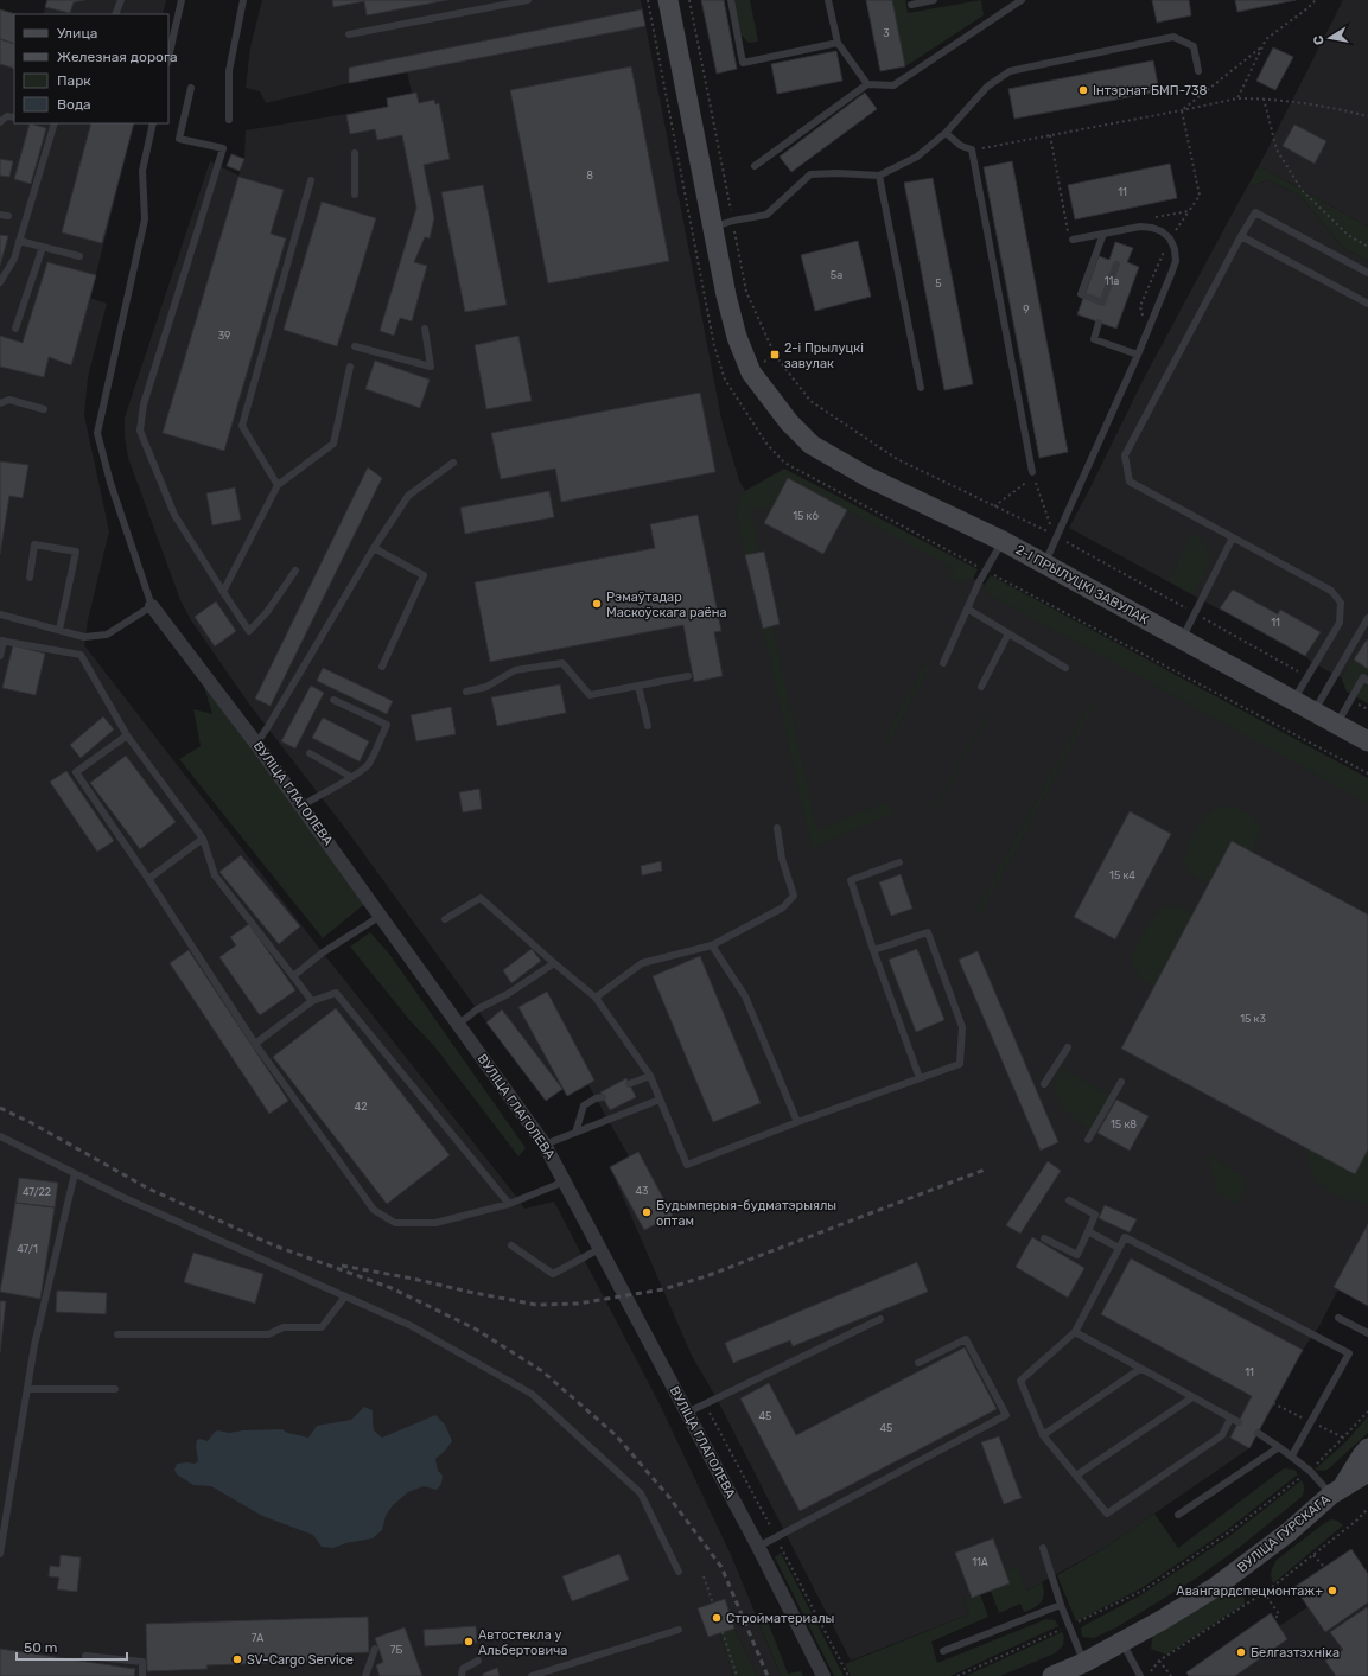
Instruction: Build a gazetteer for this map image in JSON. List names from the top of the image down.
{
  "streets": {
    "street": ["2-І ПРЫЛУЦКІ ЗАВУЛАК", "ВУЛІЦА ГЛАГОЛЕВА", "ВУЛІЦА ГУРСКАГА"]
  },
  "places": {
    "other": [
      "Інтэрнат БМП-738",
      "Рэмаўтадар Маскоўскага раёна",
      "Будымперыя-будматэрыялы оптам",
      "Авангардспецмонтаж+",
      "Стройматериалы",
      "Автостекла у Альбертовича",
      "Белгазтэхніка",
      "SV-Cargo Service"
    ],
    "transit": ["2-і Прылуцкі завулак"]
  },
  "house_numbers": [
    "3",
    "8",
    "11",
    "5а",
    "11а",
    "5",
    "9",
    "39",
    "15 к6",
    "11",
    "15 к4",
    "15 к3",
    "42",
    "15 к8",
    "43",
    "47/22",
    "47/1",
    "11",
    "45",
    "45",
    "11А",
    "7А",
    "7Б"
  ],
  "legend": [
    "Улица",
    "Железная дорога",
    "Парк",
    "Вода"
  ],
  "scale_bar": "50 m",
  "north": "left"
}
